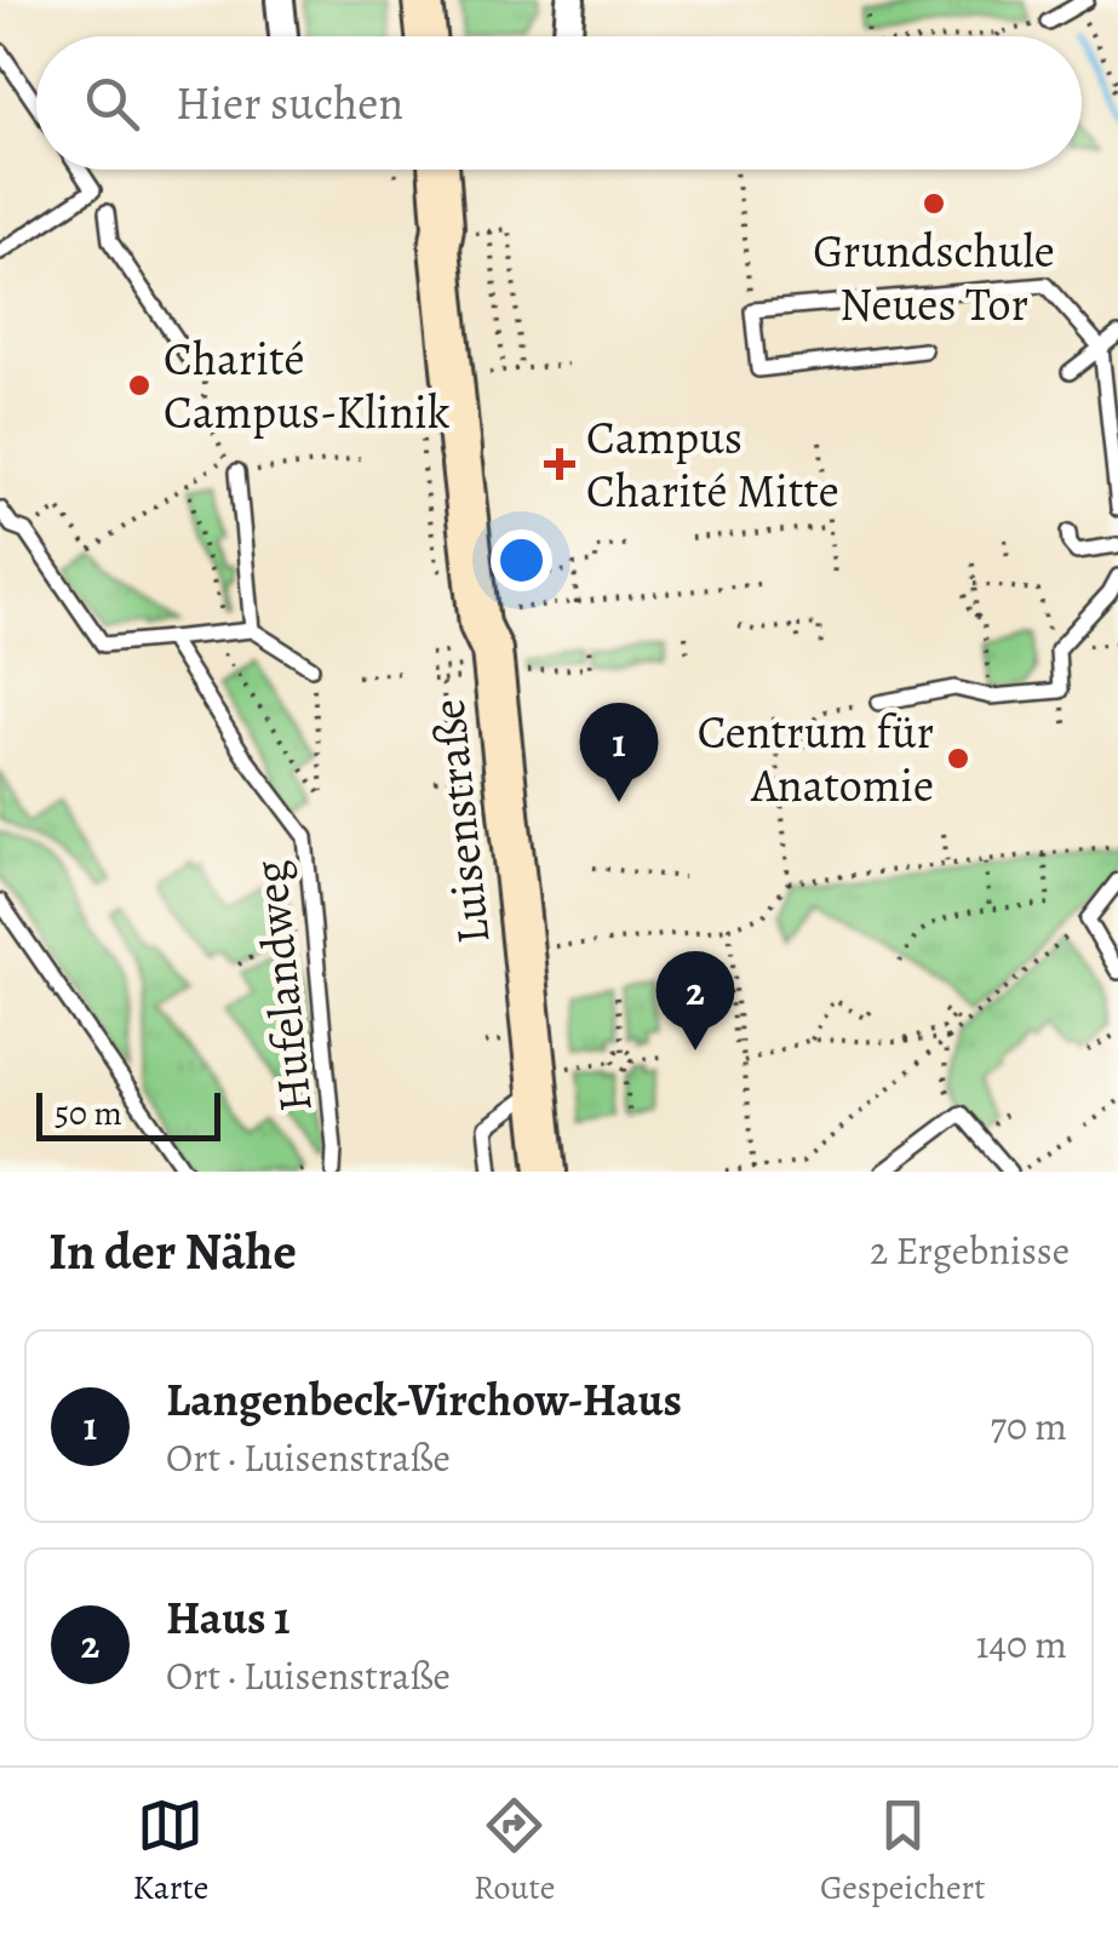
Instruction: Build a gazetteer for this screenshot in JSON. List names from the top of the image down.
{
  "streets": {
    "street": ["Luisenstraße"],
    "lane": ["Hufelandweg"]
  },
  "places": {
    "other": ["Grundschule Neues Tor", "Charité Campus-Klinik", "Centrum für Anatomie"],
    "health": ["Campus Charité Mitte"]
  },
  "scale_bar": "50 m",
  "page": {
    "search": "Hier suchen",
    "pins": ["1", "2"],
    "scale": "50 m",
    "heading": ["In der Nähe", "2 Ergebnisse"],
    "list": [
      {
        "mark": "1",
        "name": "Langenbeck-Virchow-Haus",
        "note": "Ort · Luisenstraße",
        "value": "70 m"
      },
      {
        "mark": "2",
        "name": "Haus 1",
        "note": "Ort · Luisenstraße",
        "value": "140 m"
      }
    ],
    "nav": ["Karte", "Route", "Gespeichert"]
  }
}
